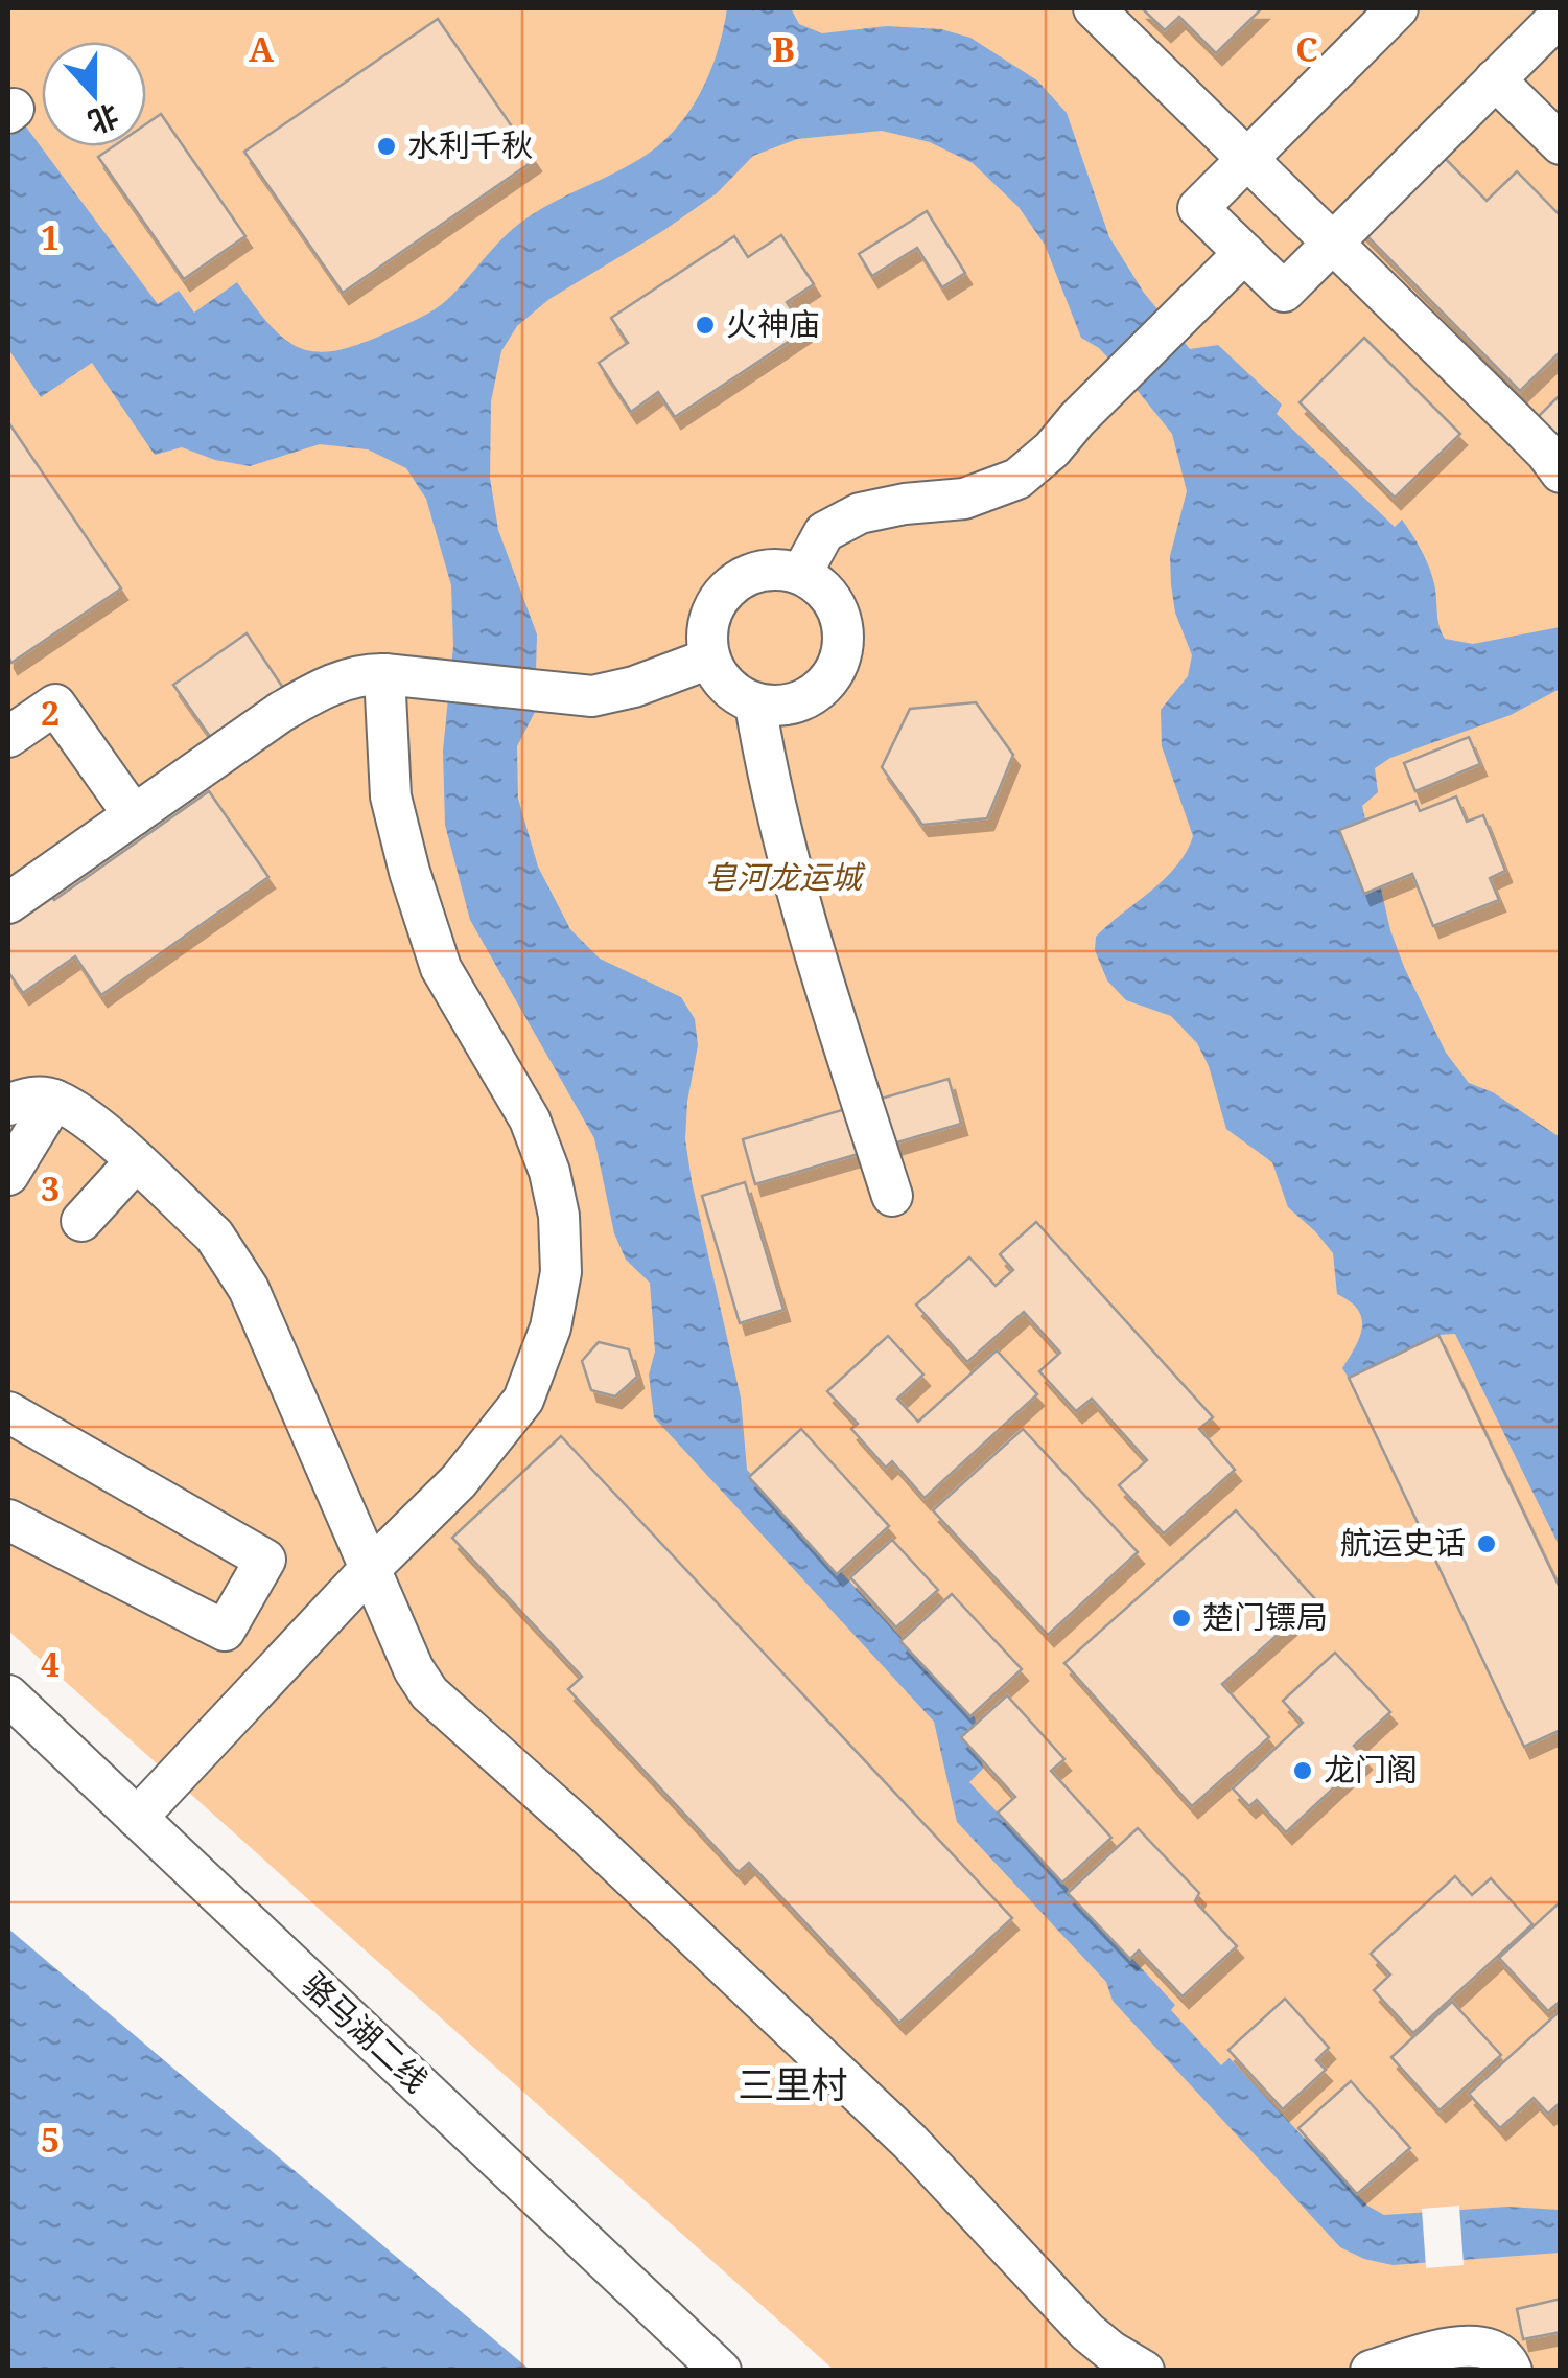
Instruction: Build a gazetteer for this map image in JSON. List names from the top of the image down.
{
  "streets": {
    "street": ["骆马湖二线"]
  },
  "districts": ["三里村"],
  "parks": ["皂河龙运城"],
  "places": [
    "水利千秋",
    "火神庙",
    "航运史话",
    "楚门镖局",
    "龙门阁"
  ],
  "north": "bottom",
  "grid": {
    "columns": ["A", "B", "C"],
    "rows": [
      "1",
      "2",
      "3",
      "4",
      "5"
    ]
  }
}
